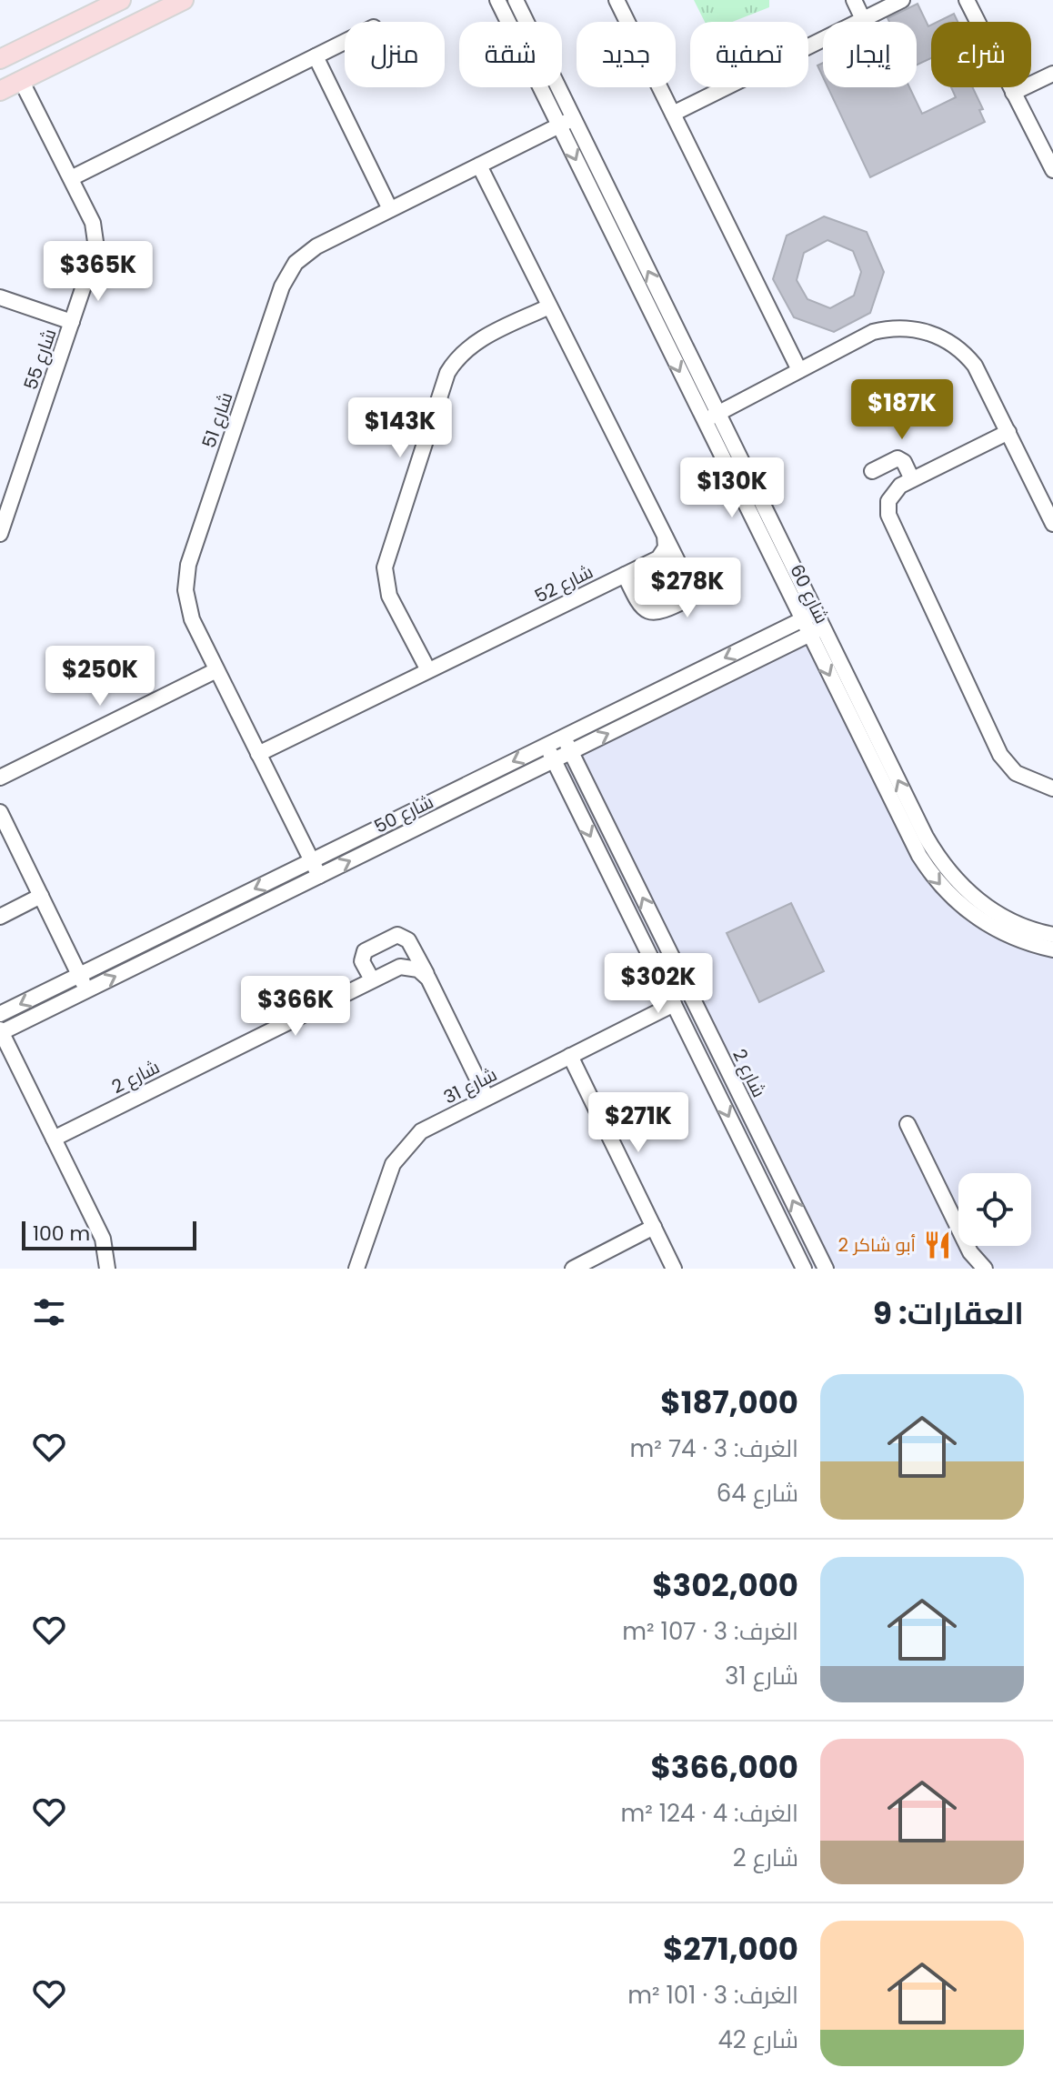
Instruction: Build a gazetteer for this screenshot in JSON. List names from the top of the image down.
{
  "streets": {
    "street": [
      "شارع 55",
      "شارع 51",
      "شارع 52",
      "شارع 60",
      "شارع 50",
      "شارع 2",
      "شارع 31"
    ]
  },
  "crossings": [
    ["شارع 51", "شارع 52"],
    ["شارع 51", "شارع 60"],
    ["شارع 51", "شارع 50"],
    ["شارع 60", "شارع 50"],
    ["شارع 50", "شارع 2"],
    ["شارع 2", "شارع 31"]
  ],
  "places": {
    "restaurant": ["أبو شاكر 2"]
  },
  "scale_bar": "100 m",
  "page": {
    "chip": [
      "شراء",
      "إيجار",
      "تصفية",
      "جديد",
      "شقة",
      "منزل"
    ],
    "price": [
      "$365K",
      "$187K",
      "$143K",
      "$130K",
      "$278K",
      "$250K",
      "$302K",
      "$366K",
      "$271K"
    ],
    "scale": "100 m",
    "heading": "العقارات: 9",
    "list": [
      {
        "name": "$187,000",
        "note": "الغرف: 3 · 74 m² · شارع 64"
      },
      {
        "name": "$302,000",
        "note": "الغرف: 3 · 107 m² · شارع 31"
      },
      {
        "name": "$366,000",
        "note": "الغرف: 4 · 124 m² · شارع 2"
      },
      {
        "name": "$271,000",
        "note": "الغرف: 3 · 101 m² · شارع 42"
      }
    ]
  }
}
